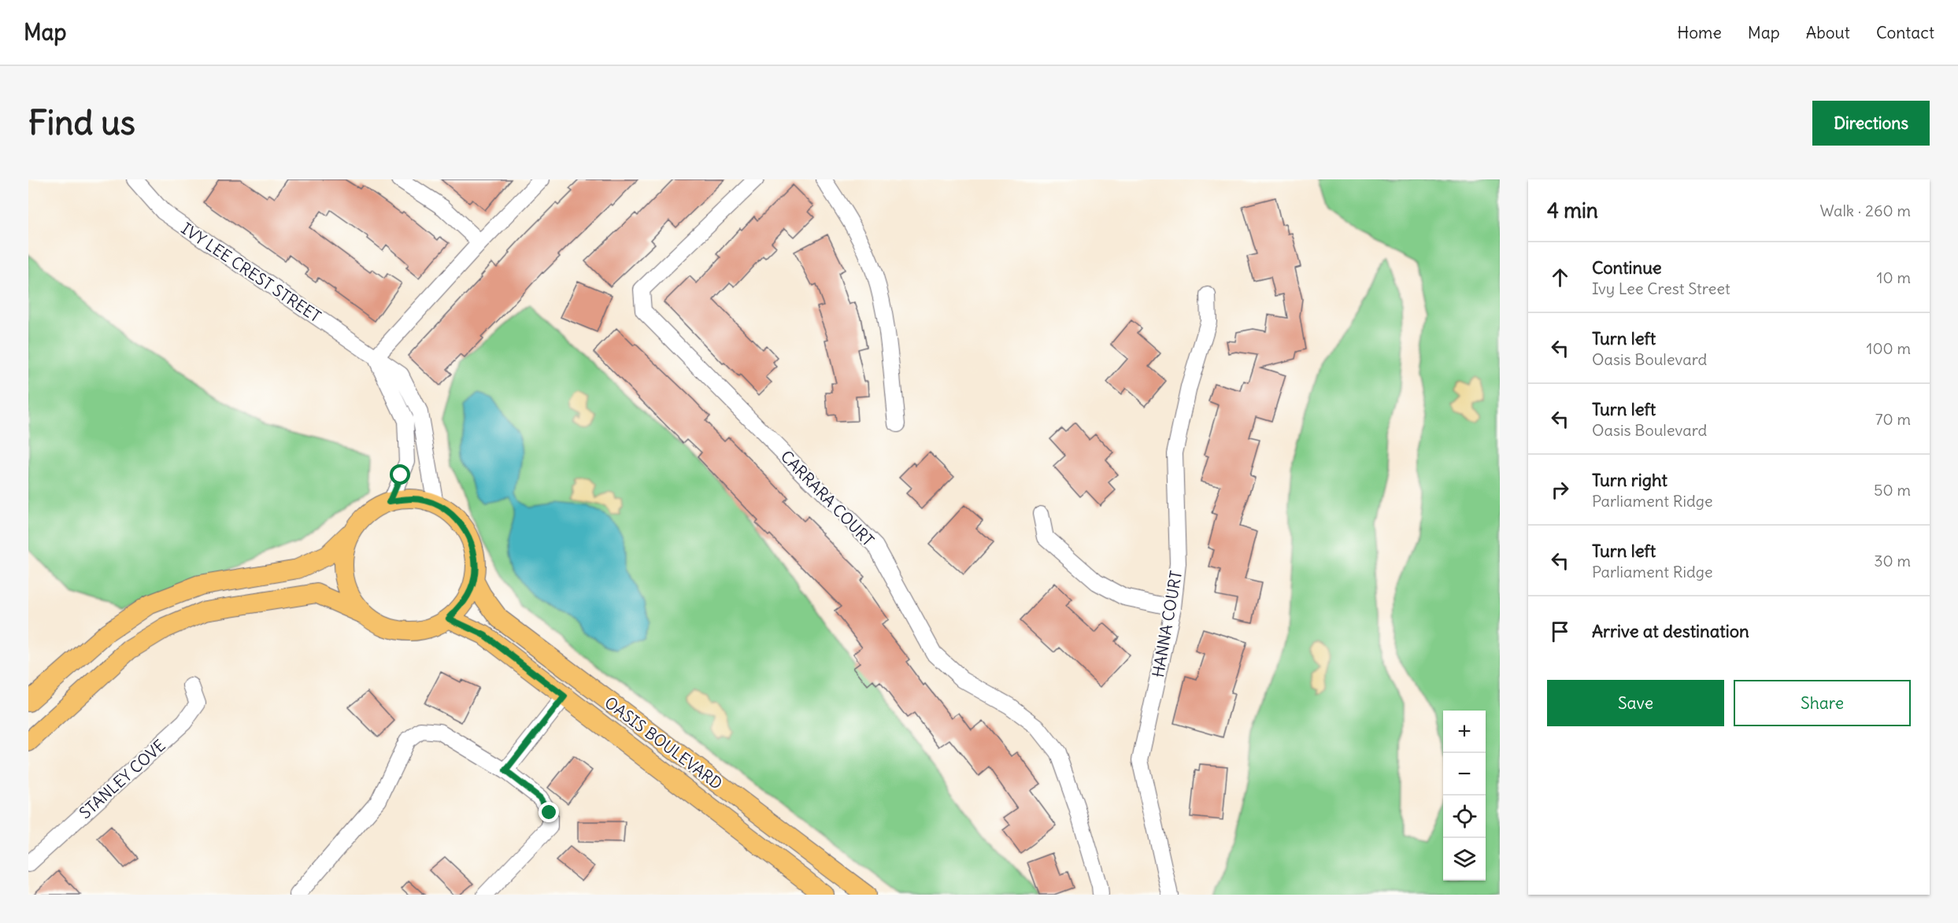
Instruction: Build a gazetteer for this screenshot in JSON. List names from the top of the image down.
{
  "streets": {
    "main road": ["OASIS BOULEVARD"],
    "street": [
      "IVY LEE CREST STREET",
      "CARRARA COURT",
      "HANNA COURT",
      "STANLEY COVE"
    ]
  },
  "crossings": [
    ["IVY LEE CREST STREET", "OASIS BOULEVARD"]
  ],
  "page": {
    "header": "Map",
    "nav": [
      "Home",
      "Map",
      "About",
      "Contact"
    ],
    "buttons": [
      "Directions",
      ["Save", "Share"]
    ],
    "title": "Find us",
    "heading": ["4 min", "Walk · 260 m"],
    "list": [
      ["Continue", "Ivy Lee Crest Street", "10 m"],
      ["Turn left", "Oasis Boulevard", "100 m"],
      ["Turn left", "Oasis Boulevard", "70 m"],
      ["Turn right", "Parliament Ridge", "50 m"],
      ["Turn left", "Parliament Ridge", "30 m"],
      "Arrive at destination"
    ],
    "map_buttons": ["+", "−"]
  }
}
